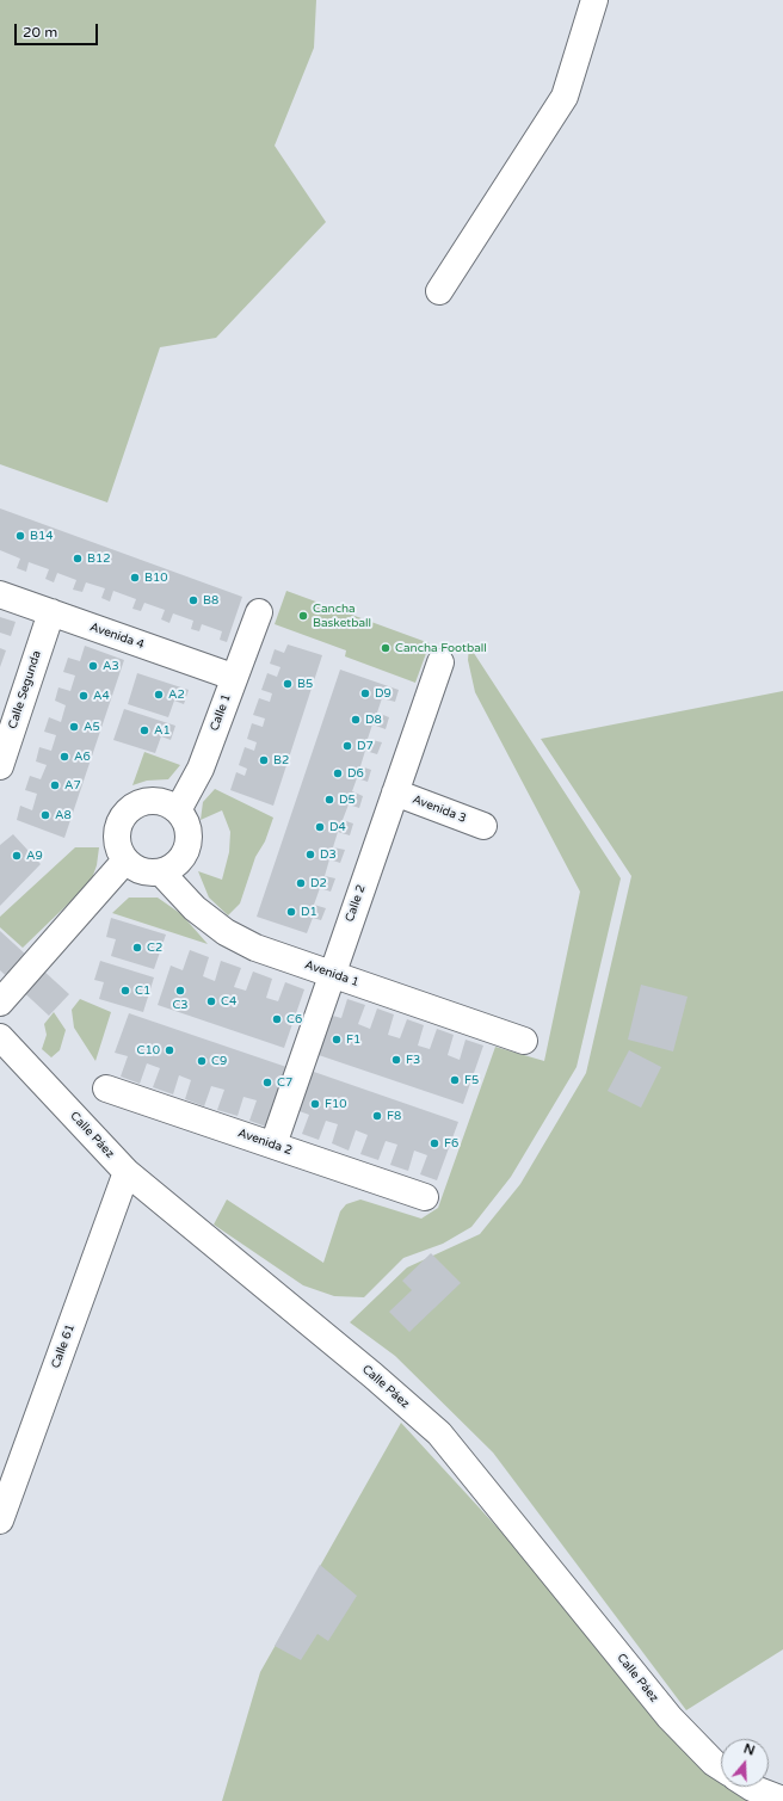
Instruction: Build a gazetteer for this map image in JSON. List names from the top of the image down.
{
  "streets": {
    "street": [
      "Avenida 4",
      "Calle Segunda",
      "Calle 1",
      "Avenida 3",
      "Calle 2",
      "Avenida 1",
      "Calle Páez",
      "Avenida 2",
      "Calle 61"
    ]
  },
  "crossings": [
    ["Avenida 4", "Calle Segunda"],
    ["Avenida 4", "Calle 1"],
    ["Calle 1", "Avenida 1"],
    ["Avenida 3", "Calle 2"],
    ["Calle 2", "Avenida 1"],
    ["Calle 2", "Avenida 2"],
    ["Calle Páez", "Calle 61"]
  ],
  "places": [
    "B14",
    "B12",
    "B10",
    "B8",
    "Cancha Basketball",
    "Cancha Football",
    "A3",
    "B5",
    "D9",
    "A2",
    "A4",
    "D8",
    "A5",
    "A1",
    "D7",
    "A6",
    "B2",
    "D6",
    "A7",
    "D5",
    "A8",
    "D4",
    "D3",
    "A9",
    "D2",
    "D1",
    "C2",
    "C1",
    "C3",
    "C4",
    "C6",
    "F1",
    "C10",
    "F3",
    "C9",
    "F5",
    "C7",
    "F10",
    "F8",
    "F6"
  ],
  "scale_bar": "20 m",
  "north": "top"
}
